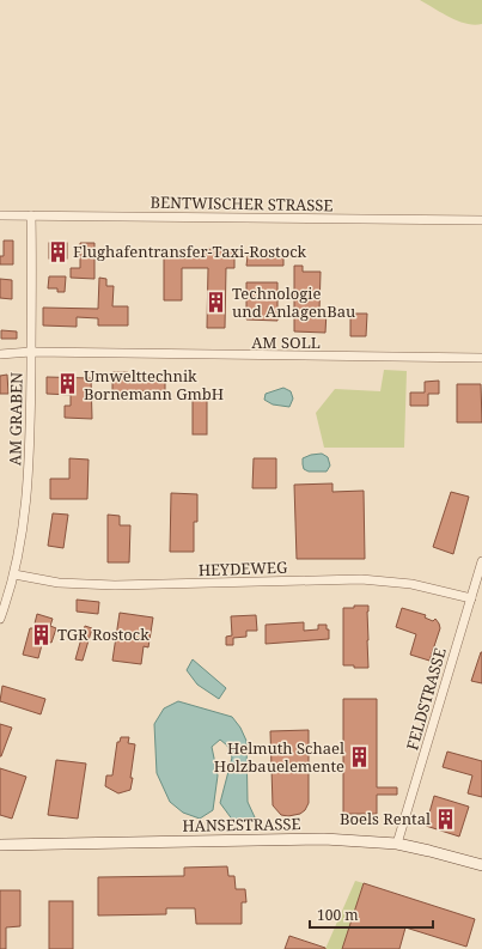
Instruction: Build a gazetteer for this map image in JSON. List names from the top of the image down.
{
  "streets": {
    "street": [
      "BENTWISCHER STRASSE",
      "AM SOLL",
      "AM GRABEN",
      "HEYDEWEG",
      "FELDSTRASSE",
      "HANSESTRASSE"
    ]
  },
  "crossings": [
    ["BENTWISCHER STRASSE", "AM GRABEN"],
    ["AM SOLL", "AM GRABEN"],
    ["AM GRABEN", "HEYDEWEG"],
    ["HEYDEWEG", "FELDSTRASSE"],
    ["FELDSTRASSE", "HANSESTRASSE"]
  ],
  "places": {
    "building": [
      "Flughafentransfer-Taxi-Rostock",
      "Technologie und AnlagenBau",
      "Umwelttechnik Bornemann GmbH",
      "TGR Rostock",
      "Helmuth Schael Holzbauelemente",
      "Boels Rental"
    ]
  },
  "scale_bar": "100 m"
}
